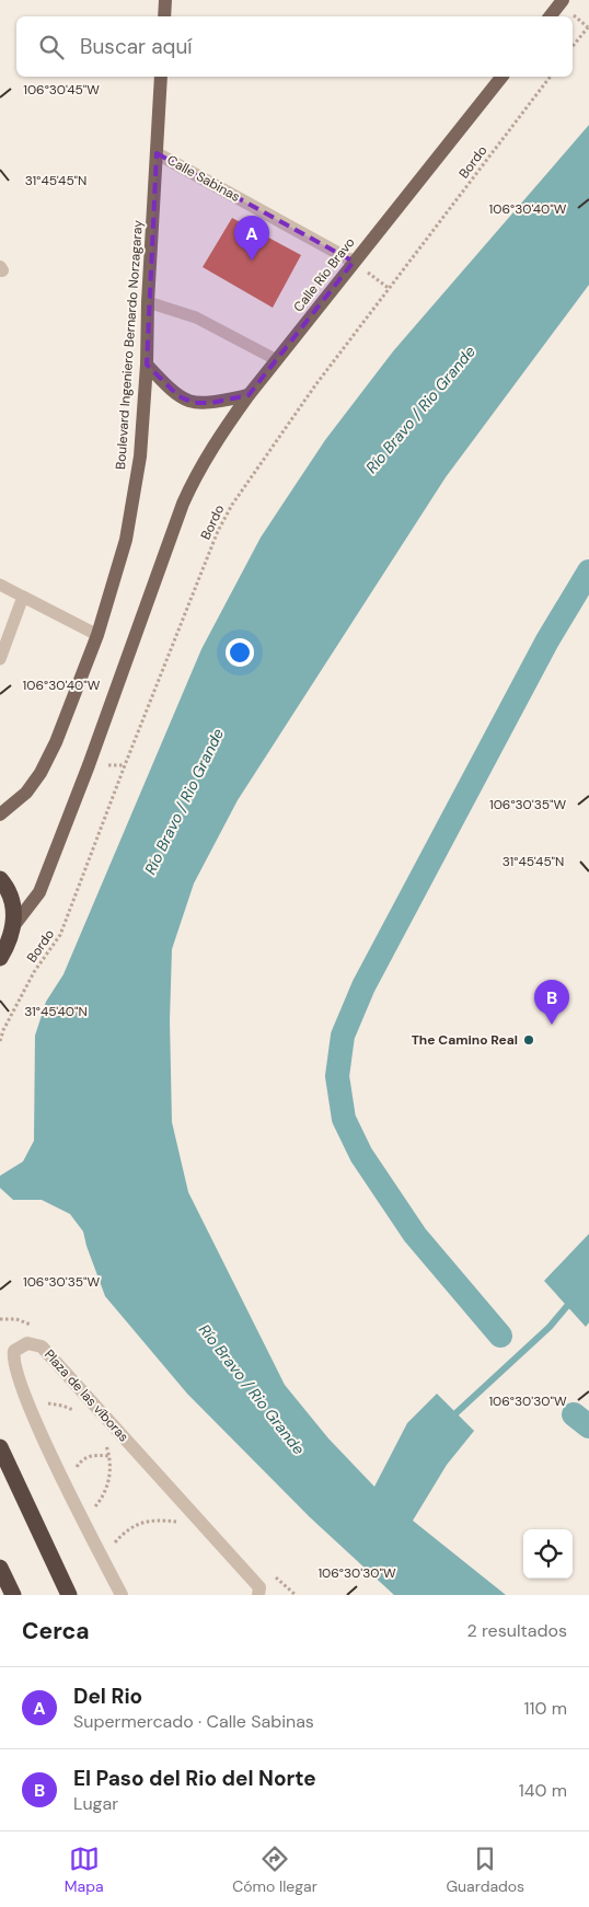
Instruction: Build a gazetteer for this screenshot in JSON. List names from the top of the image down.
{
  "streets": {
    "main road": ["Calle Río Bravo", "Boulevard Ingeniero Bernardo Norzagaray"],
    "street": ["Calle Sabinas", "Plaza de las víboras"],
    "path": ["Bordo"]
  },
  "crossings": [
    ["Calle Sabinas", "Calle Río Bravo"],
    ["Calle Sabinas", "Boulevard Ingeniero Bernardo Norzagaray"]
  ],
  "water": ["Río Bravo / Rio Grande"],
  "places": ["The Camino Real"],
  "page": {
    "search": "Buscar aquí",
    "pins": ["A", "B"],
    "heading": ["Cerca", "2 resultados"],
    "list": [
      {
        "mark": "A",
        "name": "Del Rio",
        "note": "Supermercado · Calle Sabinas",
        "value": "110 m"
      },
      {
        "mark": "B",
        "name": "El Paso del Rio del Norte",
        "note": "Lugar",
        "value": "140 m"
      }
    ],
    "nav": ["Mapa", "Cómo llegar", "Guardados"]
  },
  "coordinates": [
    "106°30'45\"W",
    "31°45'45\"N",
    "106°30'40\"W",
    "106°30'35\"W",
    "31°45'40\"N",
    "106°30'30\"W"
  ]
}
